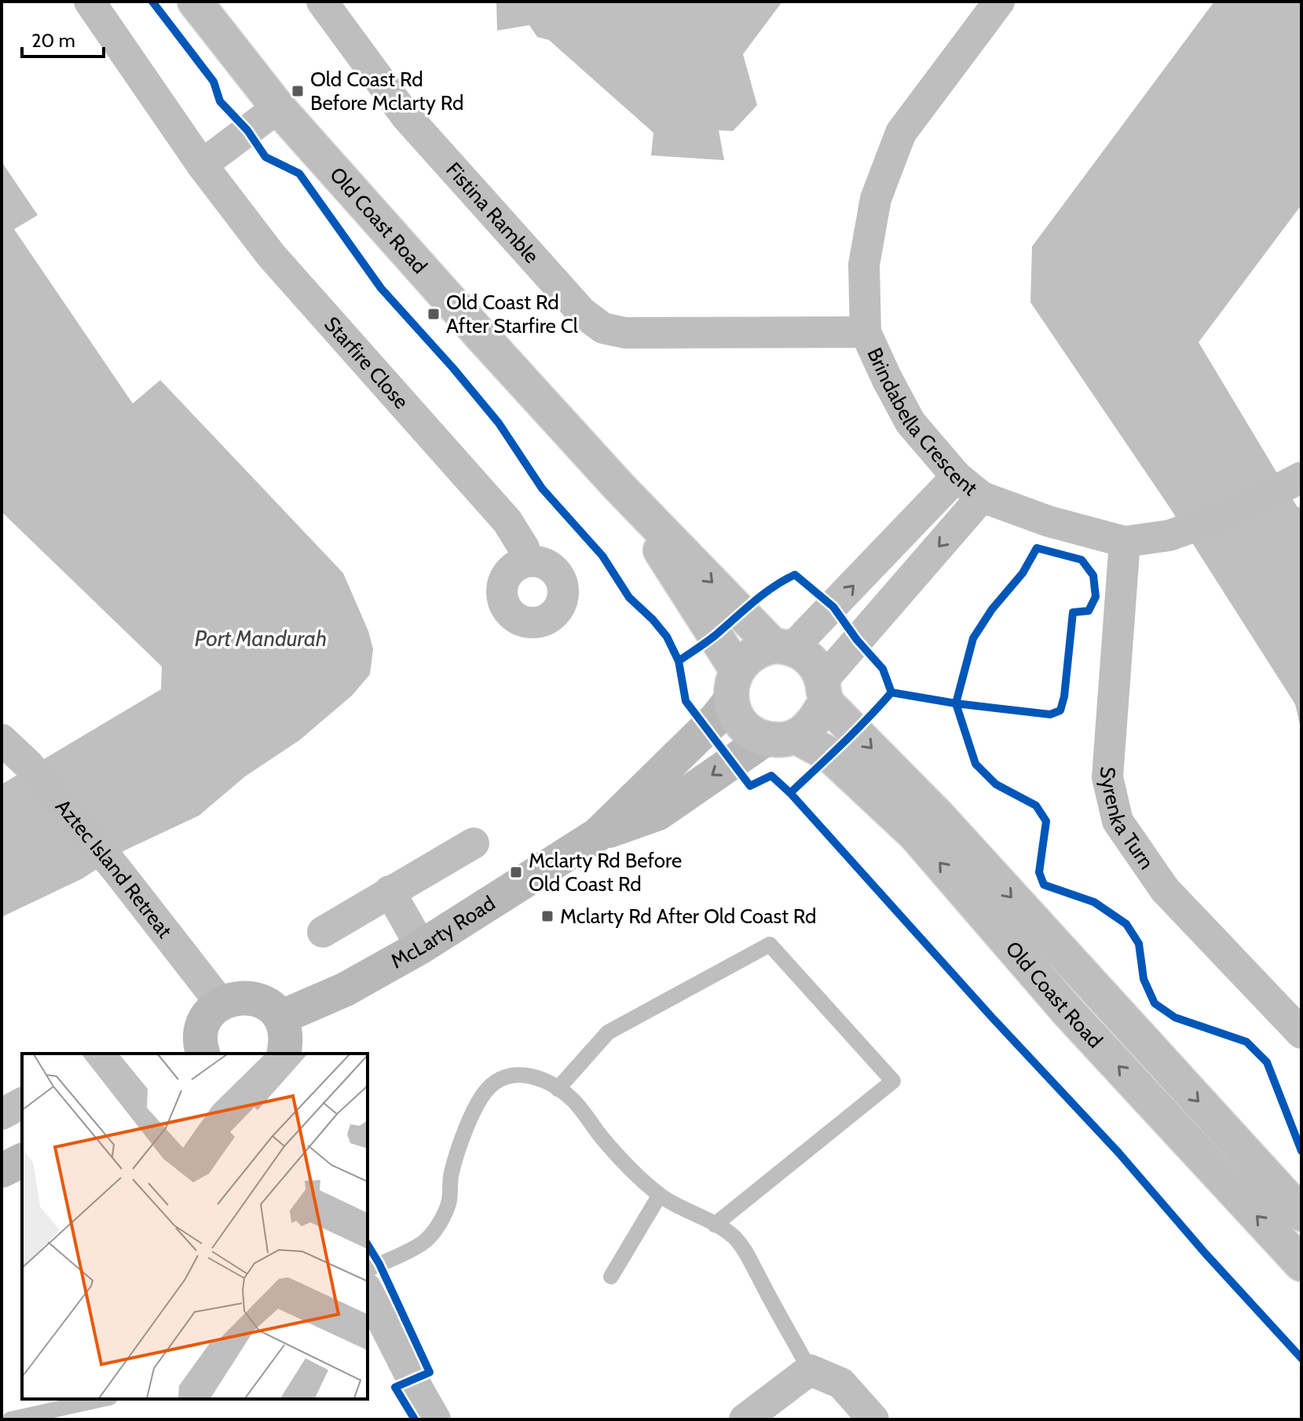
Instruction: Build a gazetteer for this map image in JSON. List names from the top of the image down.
{
  "streets": {
    "main road": ["Old Coast Road"],
    "street": [
      "Fistina Ramble",
      "Starfire Close",
      "Brindabella Crescent",
      "Syrenka Turn",
      "Aztec Island Retreat",
      "McLarty Road"
    ]
  },
  "crossings": [
    ["Fistina Ramble", "Brindabella Crescent"],
    ["Old Coast Road", "McLarty Road"],
    ["Brindabella Crescent", "Syrenka Turn"]
  ],
  "water": ["Port Mandurah"],
  "places": {
    "transit": [
      "Old Coast Rd Before Mclarty Rd",
      "Old Coast Rd After Starfire Cl",
      "Mclarty Rd Before Old Coast Rd",
      "Mclarty Rd After Old Coast Rd"
    ]
  },
  "scale_bar": "20 m"
}
